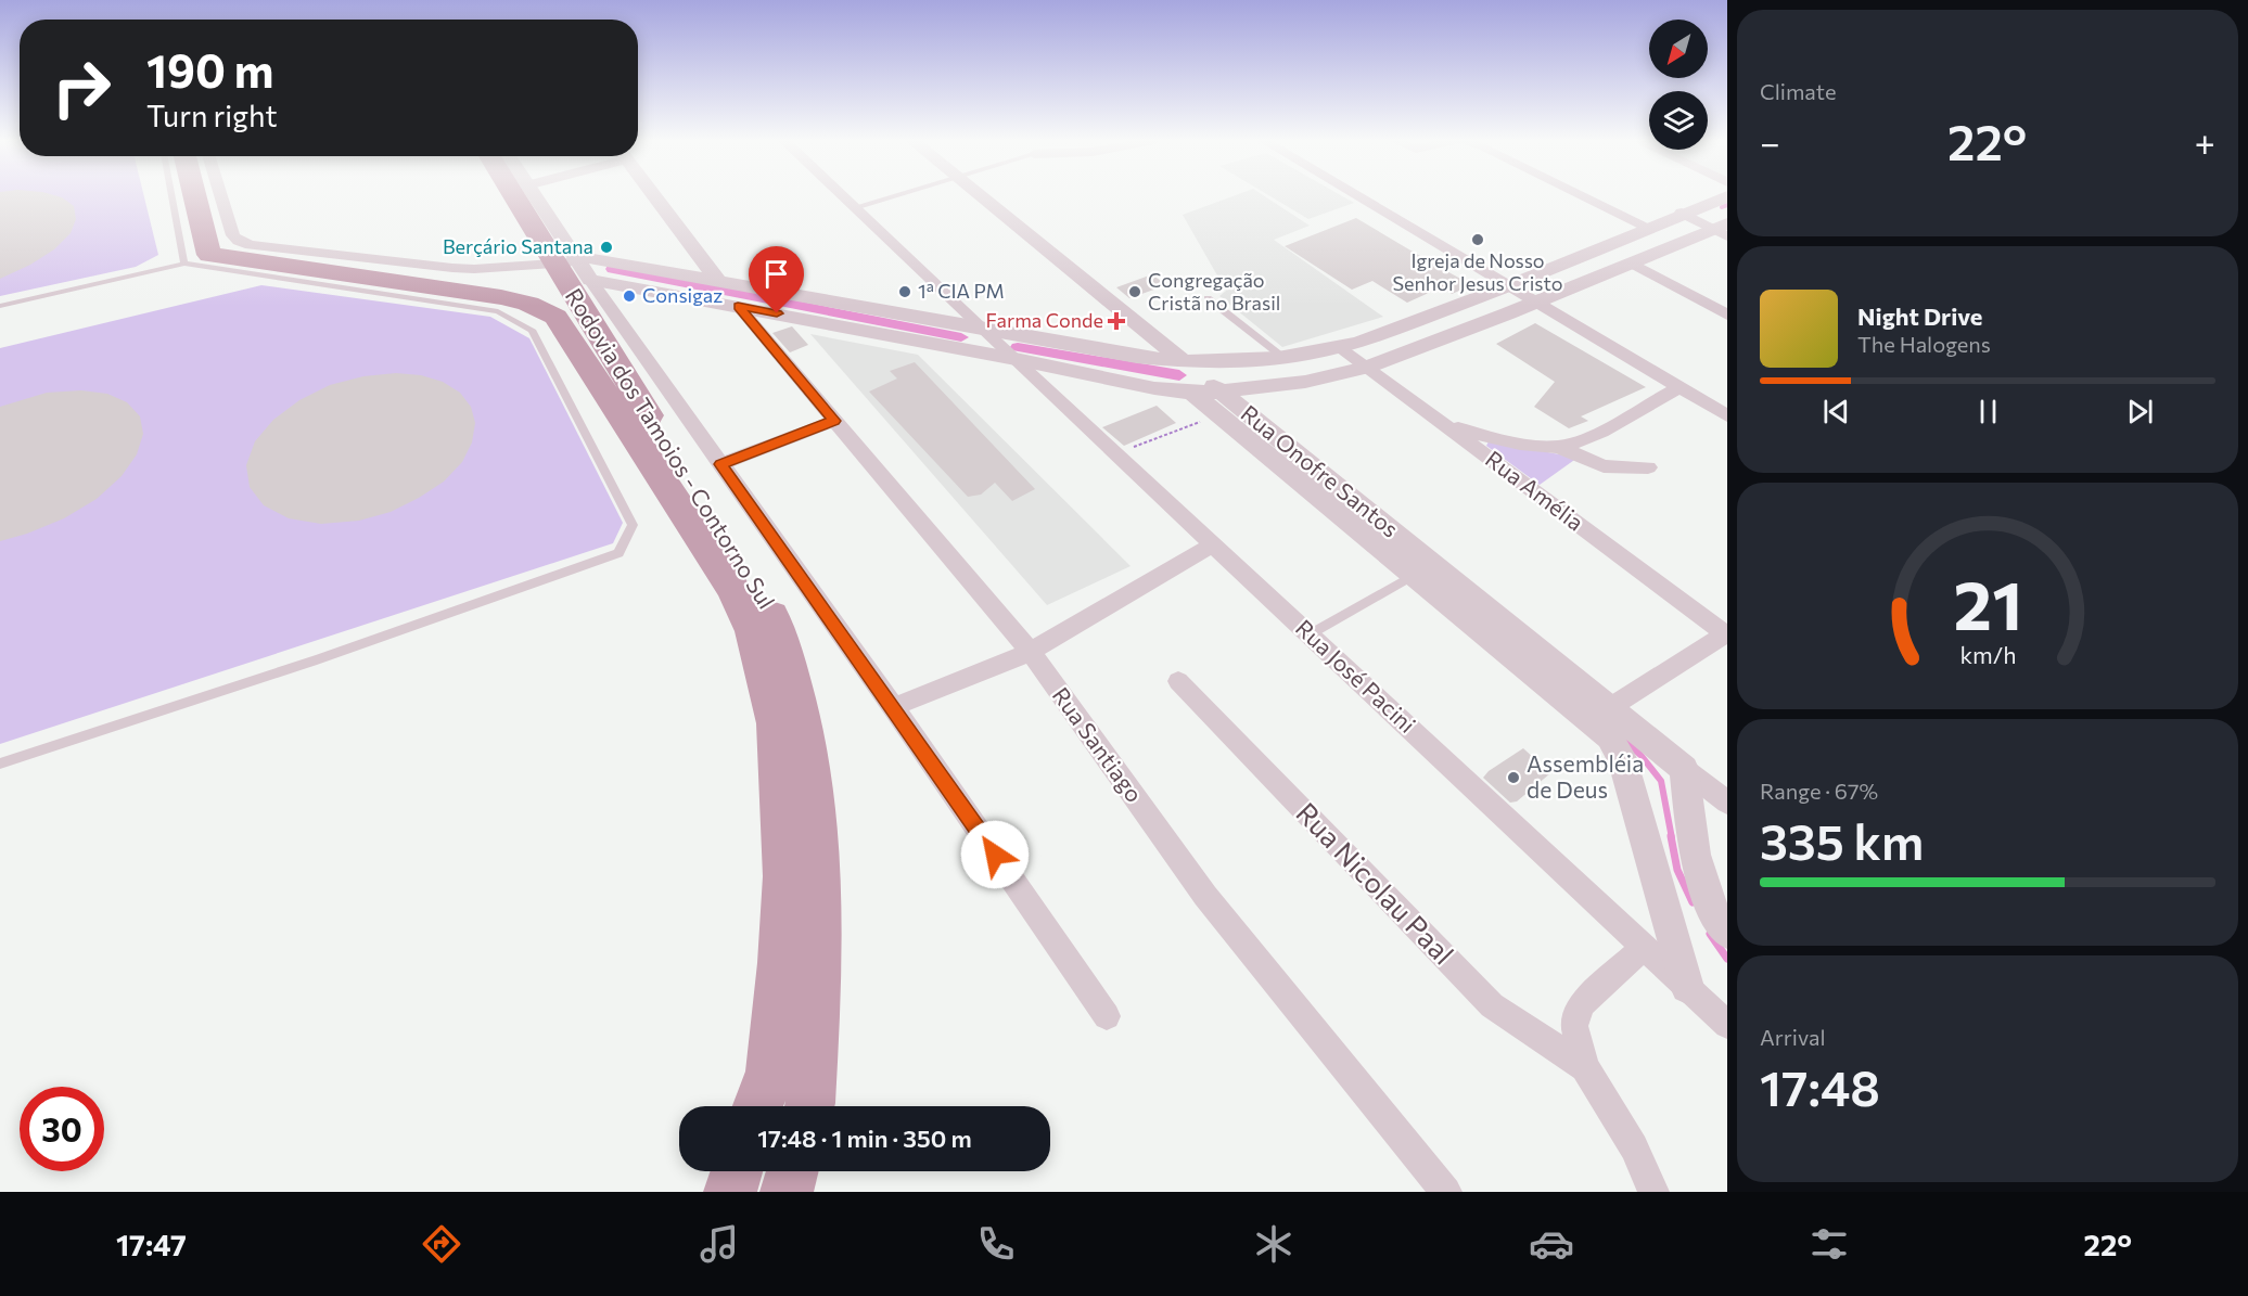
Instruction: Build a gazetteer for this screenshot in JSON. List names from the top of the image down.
{
  "streets": {
    "highway": ["Rodovia dos Tamoios - Contorno Sul"],
    "street": [
      "Rua Onofre Santos",
      "Rua Amélia",
      "Rua José Pacini",
      "Rua Santiago",
      "Rua Nicolau Paal"
    ]
  },
  "crossings": [
    ["Rua Onofre Santos", "Rua José Pacini"]
  ],
  "places": {
    "other": [
      "Igreja de Nosso Senhor Jesus Cristo",
      "Berçário Santana",
      "1ª CIA PM",
      "Congregação Cristã no Brasil",
      "Consigaz",
      "Assembléia de Deus"
    ],
    "health": ["Farma Conde"]
  },
  "north": "bottom left",
  "page": {
    "tile": [
      "Climate",
      ["Range · 67%", "335 km"],
      ["Arrival", "17:48"]
    ],
    "turn": ["190 m", "Turn right"],
    "heat": ["−", "22°", "+"],
    "song": ["Night Drive", "The Halogens"],
    "limit": "30",
    "trip": "17:48 · 1 min · 350 m",
    "tabs": ["17:47", "22°"],
    "gauge": ["21", "km/h"]
  }
}
